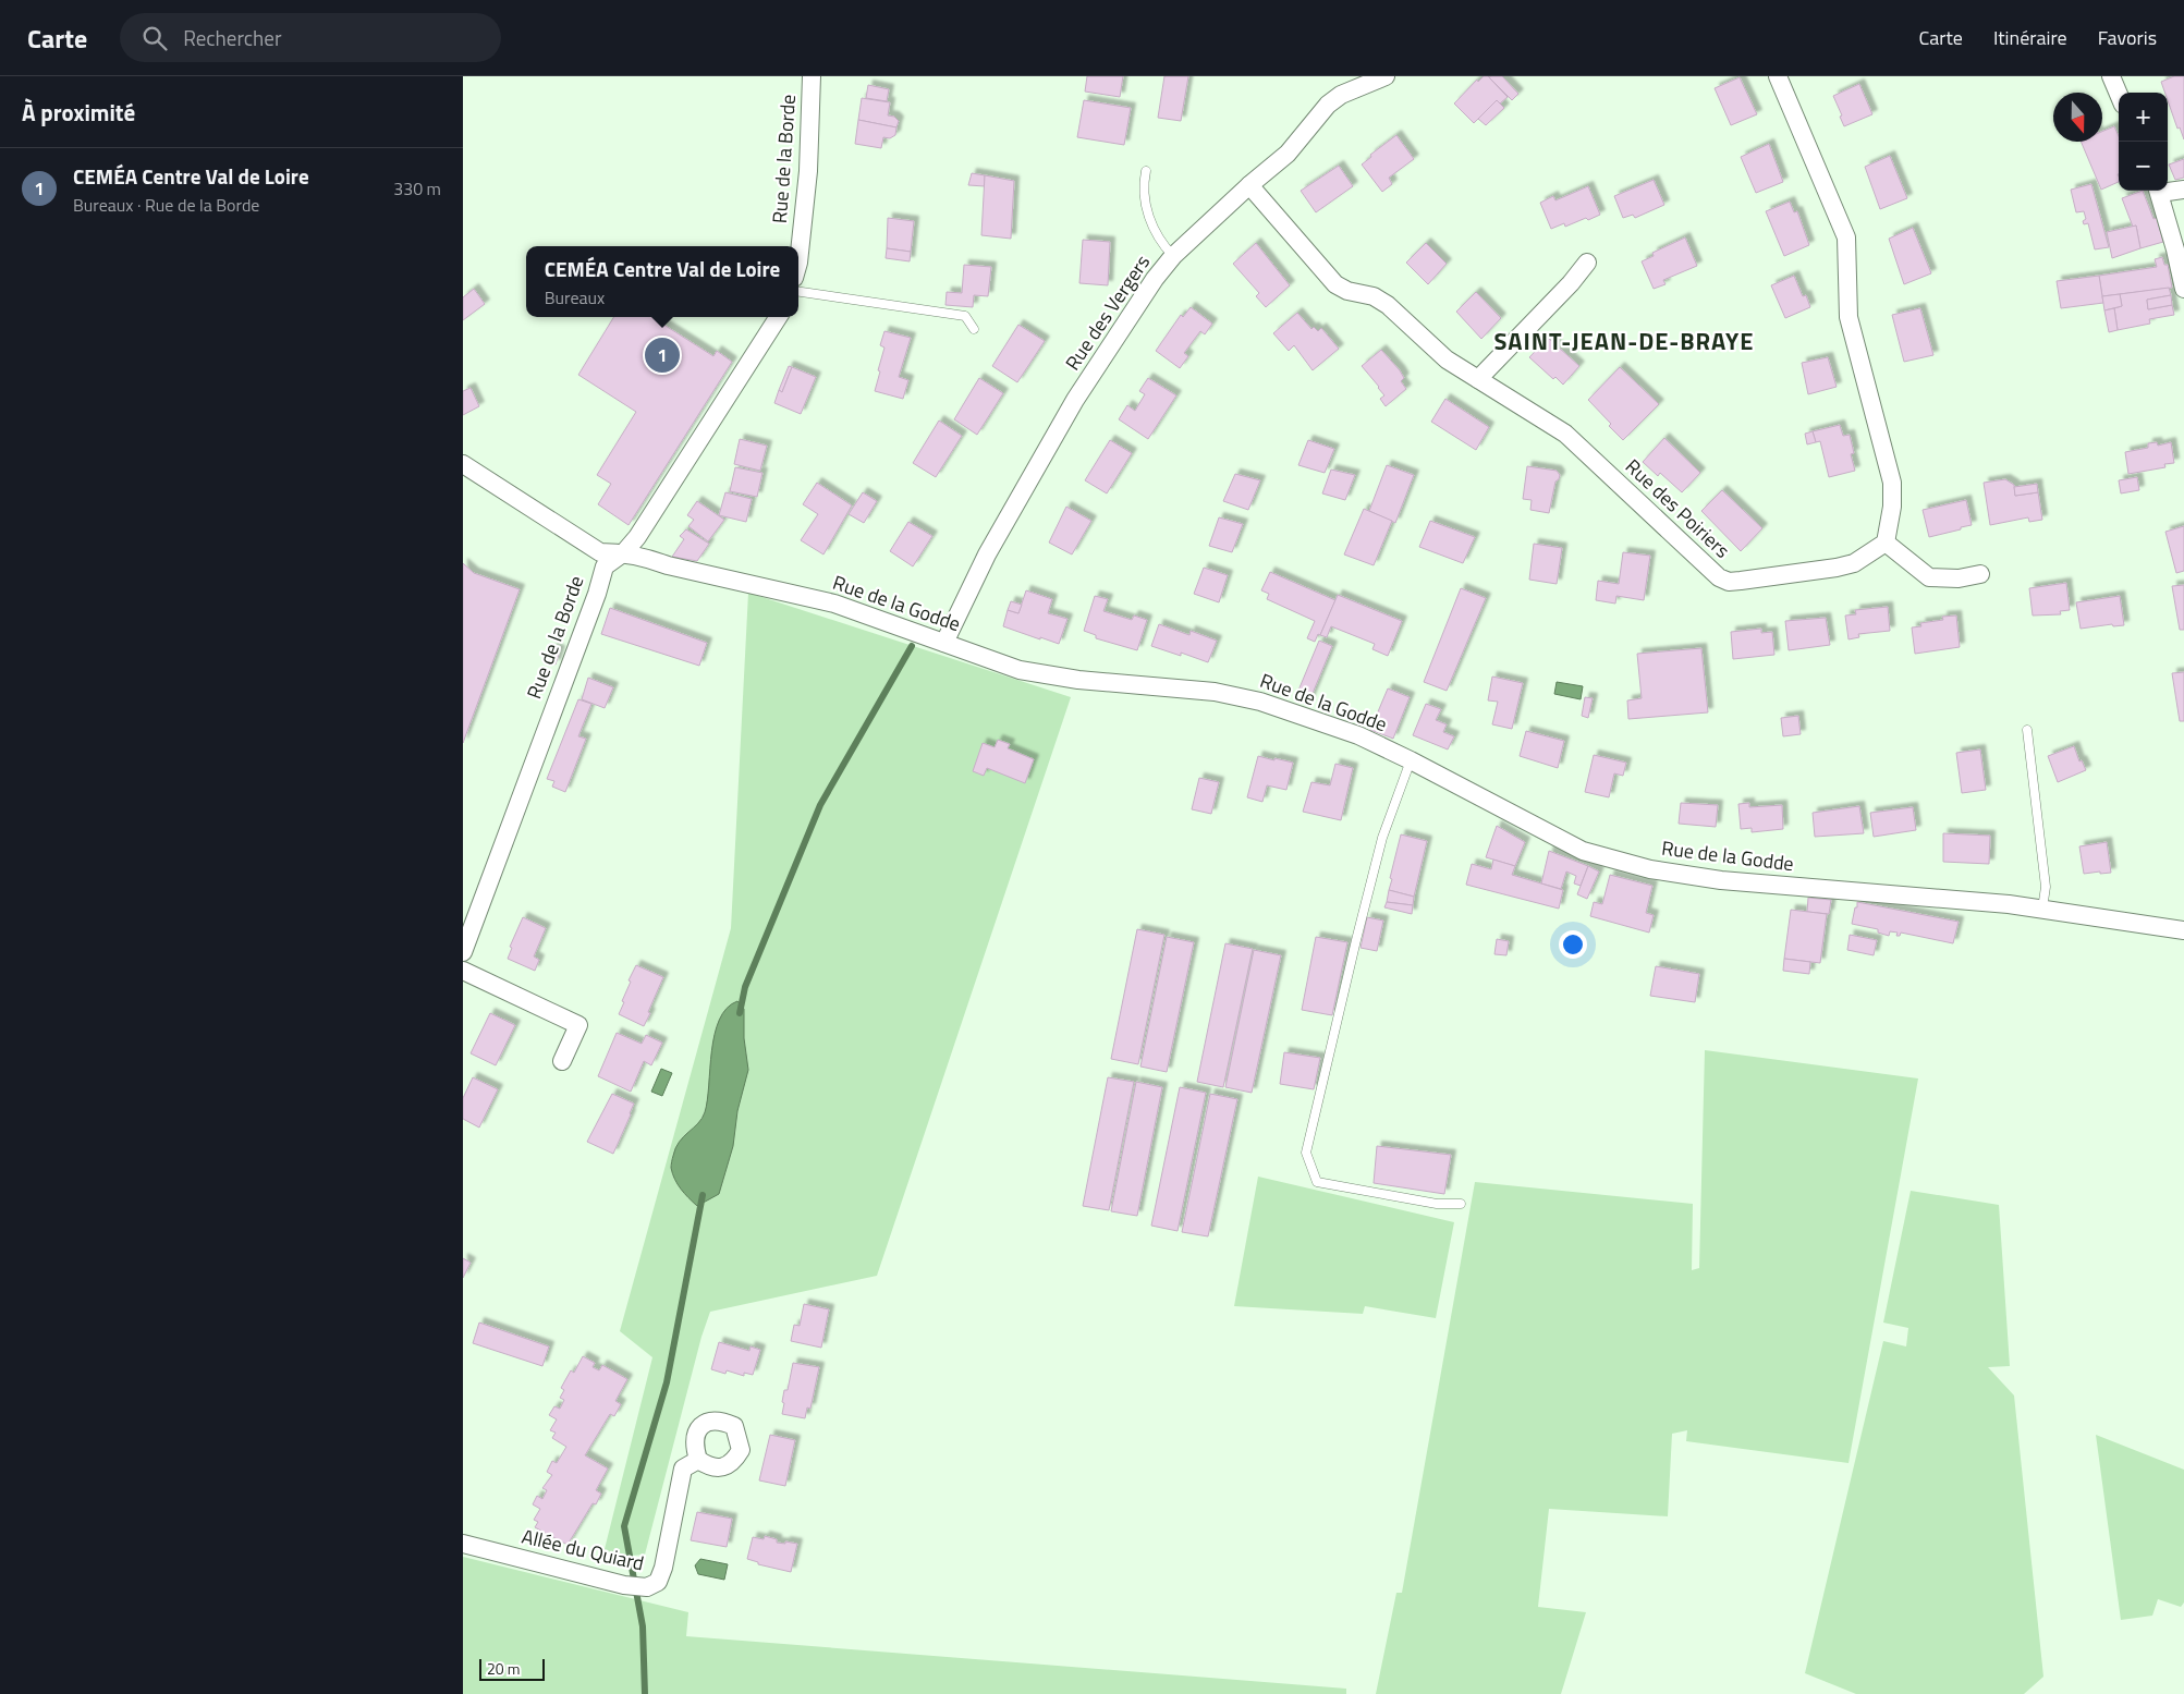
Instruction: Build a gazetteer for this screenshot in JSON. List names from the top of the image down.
{
  "streets": {
    "street": [
      "Rue de la Borde",
      "Rue des Vergers",
      "Rue des Poiriers",
      "Rue de la Godde",
      "Allée du Quiard"
    ]
  },
  "crossings": [
    ["Rue de la Borde", "Rue de la Godde"],
    ["Rue des Vergers", "Rue des Poiriers"],
    ["Rue des Vergers", "Rue de la Godde"]
  ],
  "districts": ["SAINT-JEAN-DE-BRAYE"],
  "scale_bar": "20 m",
  "north": "bottom",
  "page": {
    "header": "Carte",
    "search": "Rechercher",
    "nav": ["Carte", "Itinéraire", "Favoris"],
    "heading": "À proximité",
    "map_buttons": ["+", "−"],
    "list": [
      {
        "mark": "1",
        "name": "CEMÉA Centre Val de Loire",
        "note": "Bureaux · Rue de la Borde",
        "value": "330 m"
      }
    ],
    "popup": ["CEMÉA Centre Val de Loire", "Bureaux"],
    "pins": "1",
    "scale": "20 m"
  }
}
